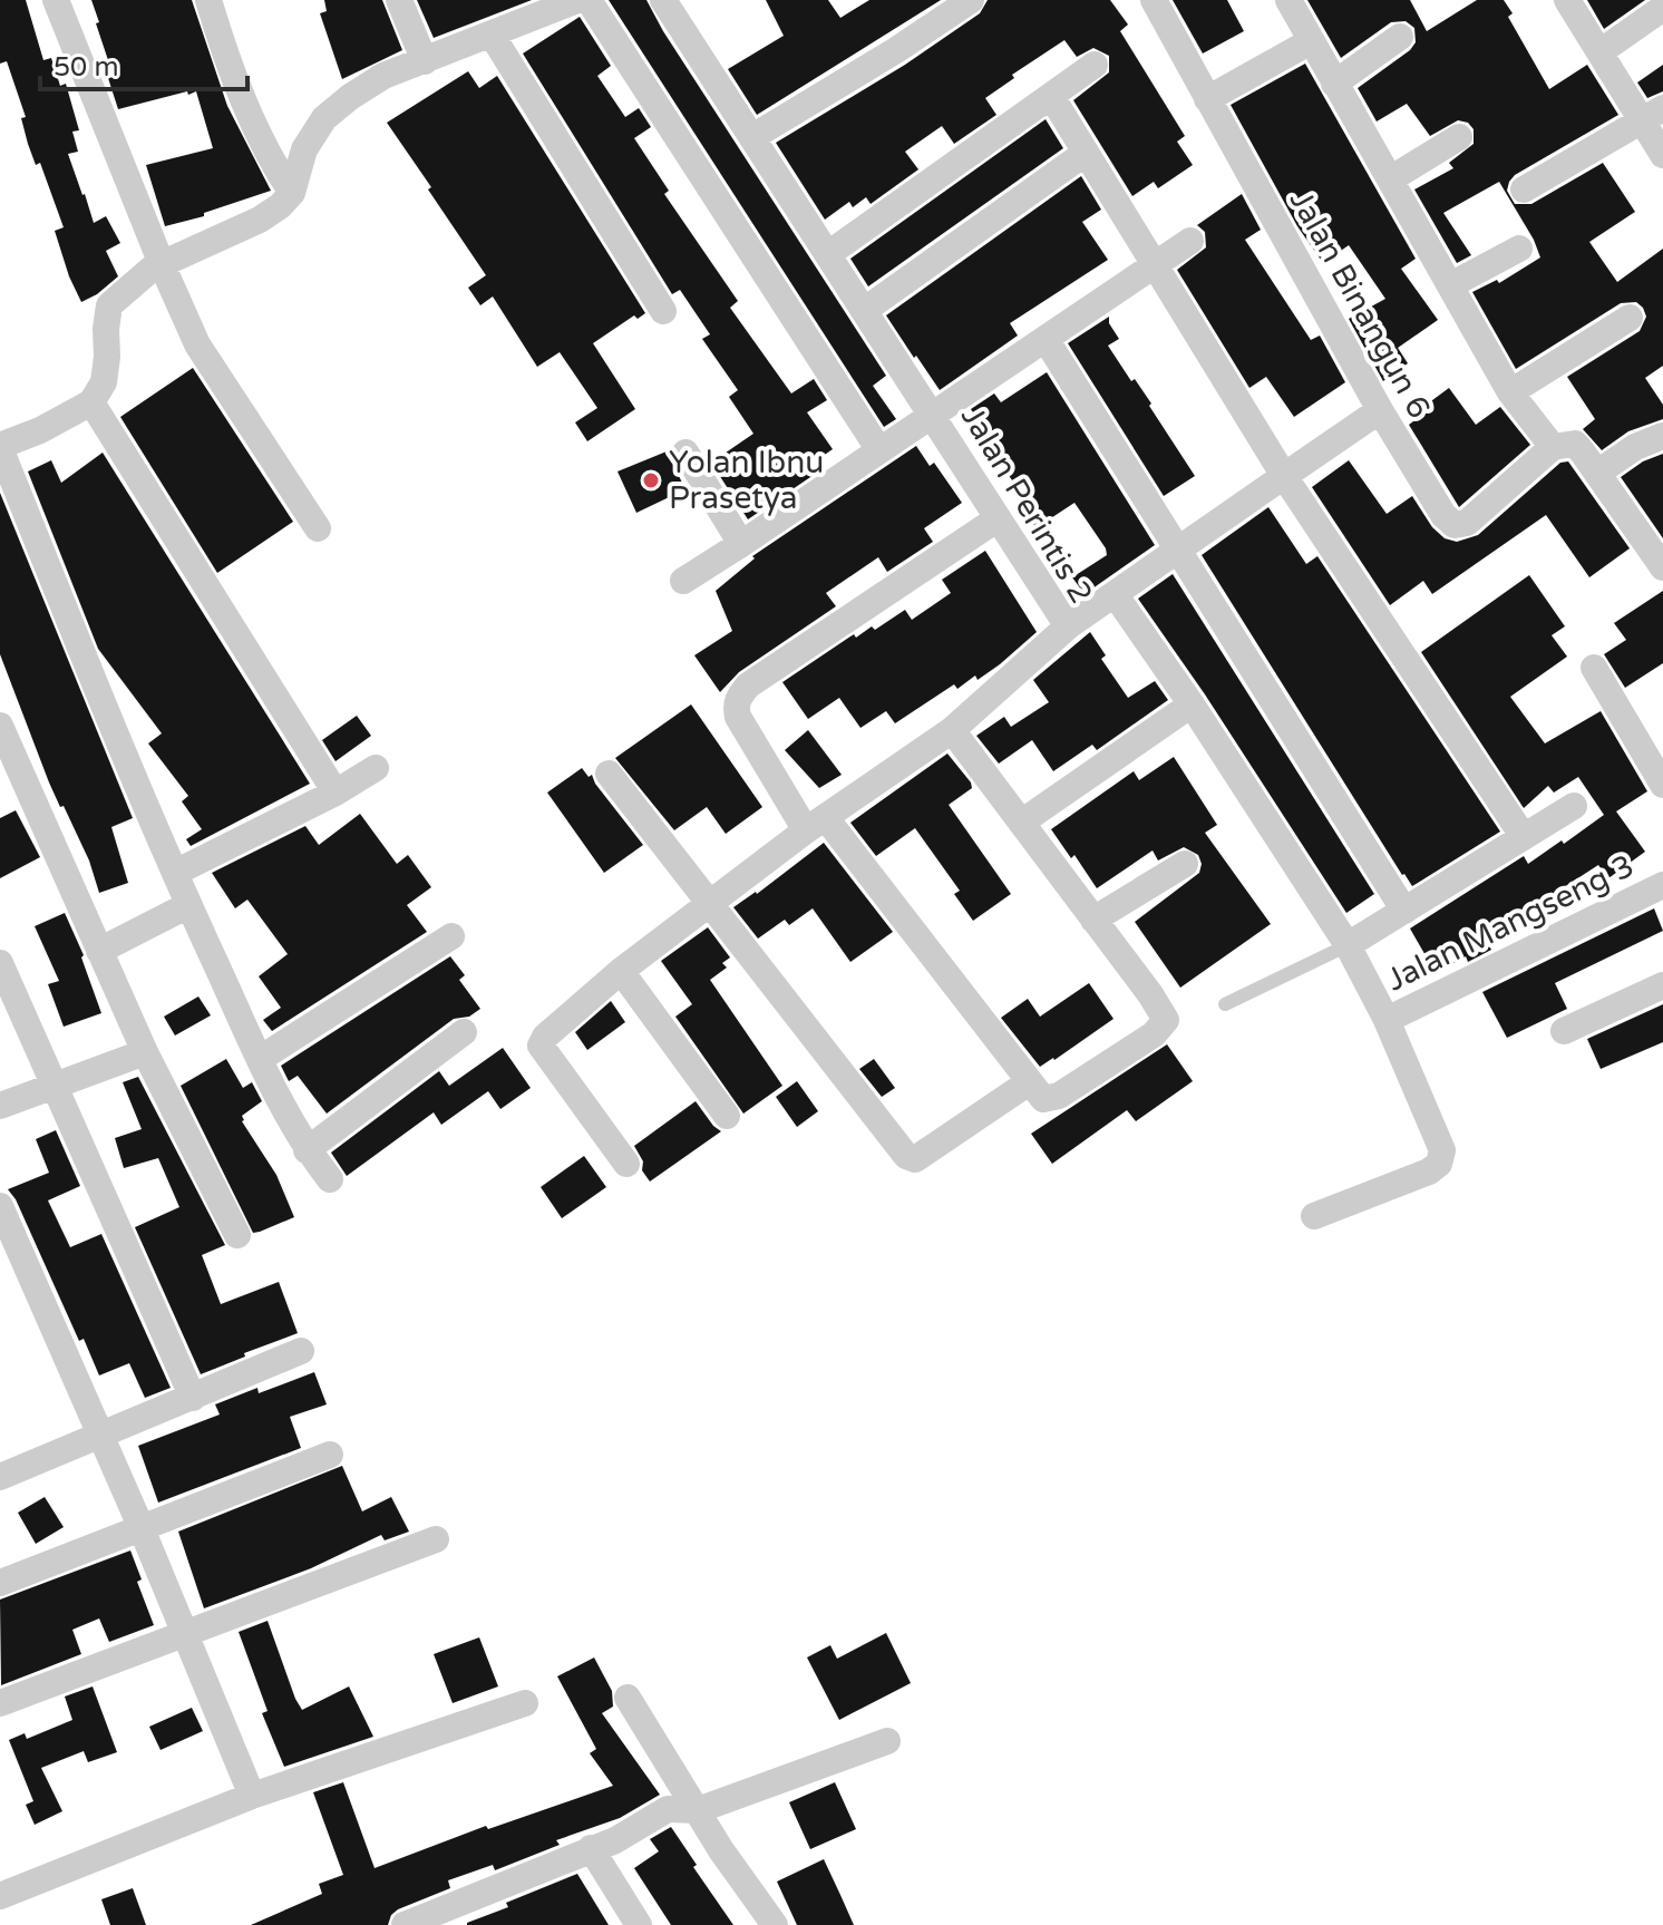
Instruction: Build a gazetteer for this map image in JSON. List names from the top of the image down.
{
  "streets": {
    "street": ["Jalan Binangun 6", "Jalan Perintis 2", "Jalan Mangseng 3"]
  },
  "places": ["Yolan Ibnu Prasetya"],
  "scale_bar": "50 m"
}
